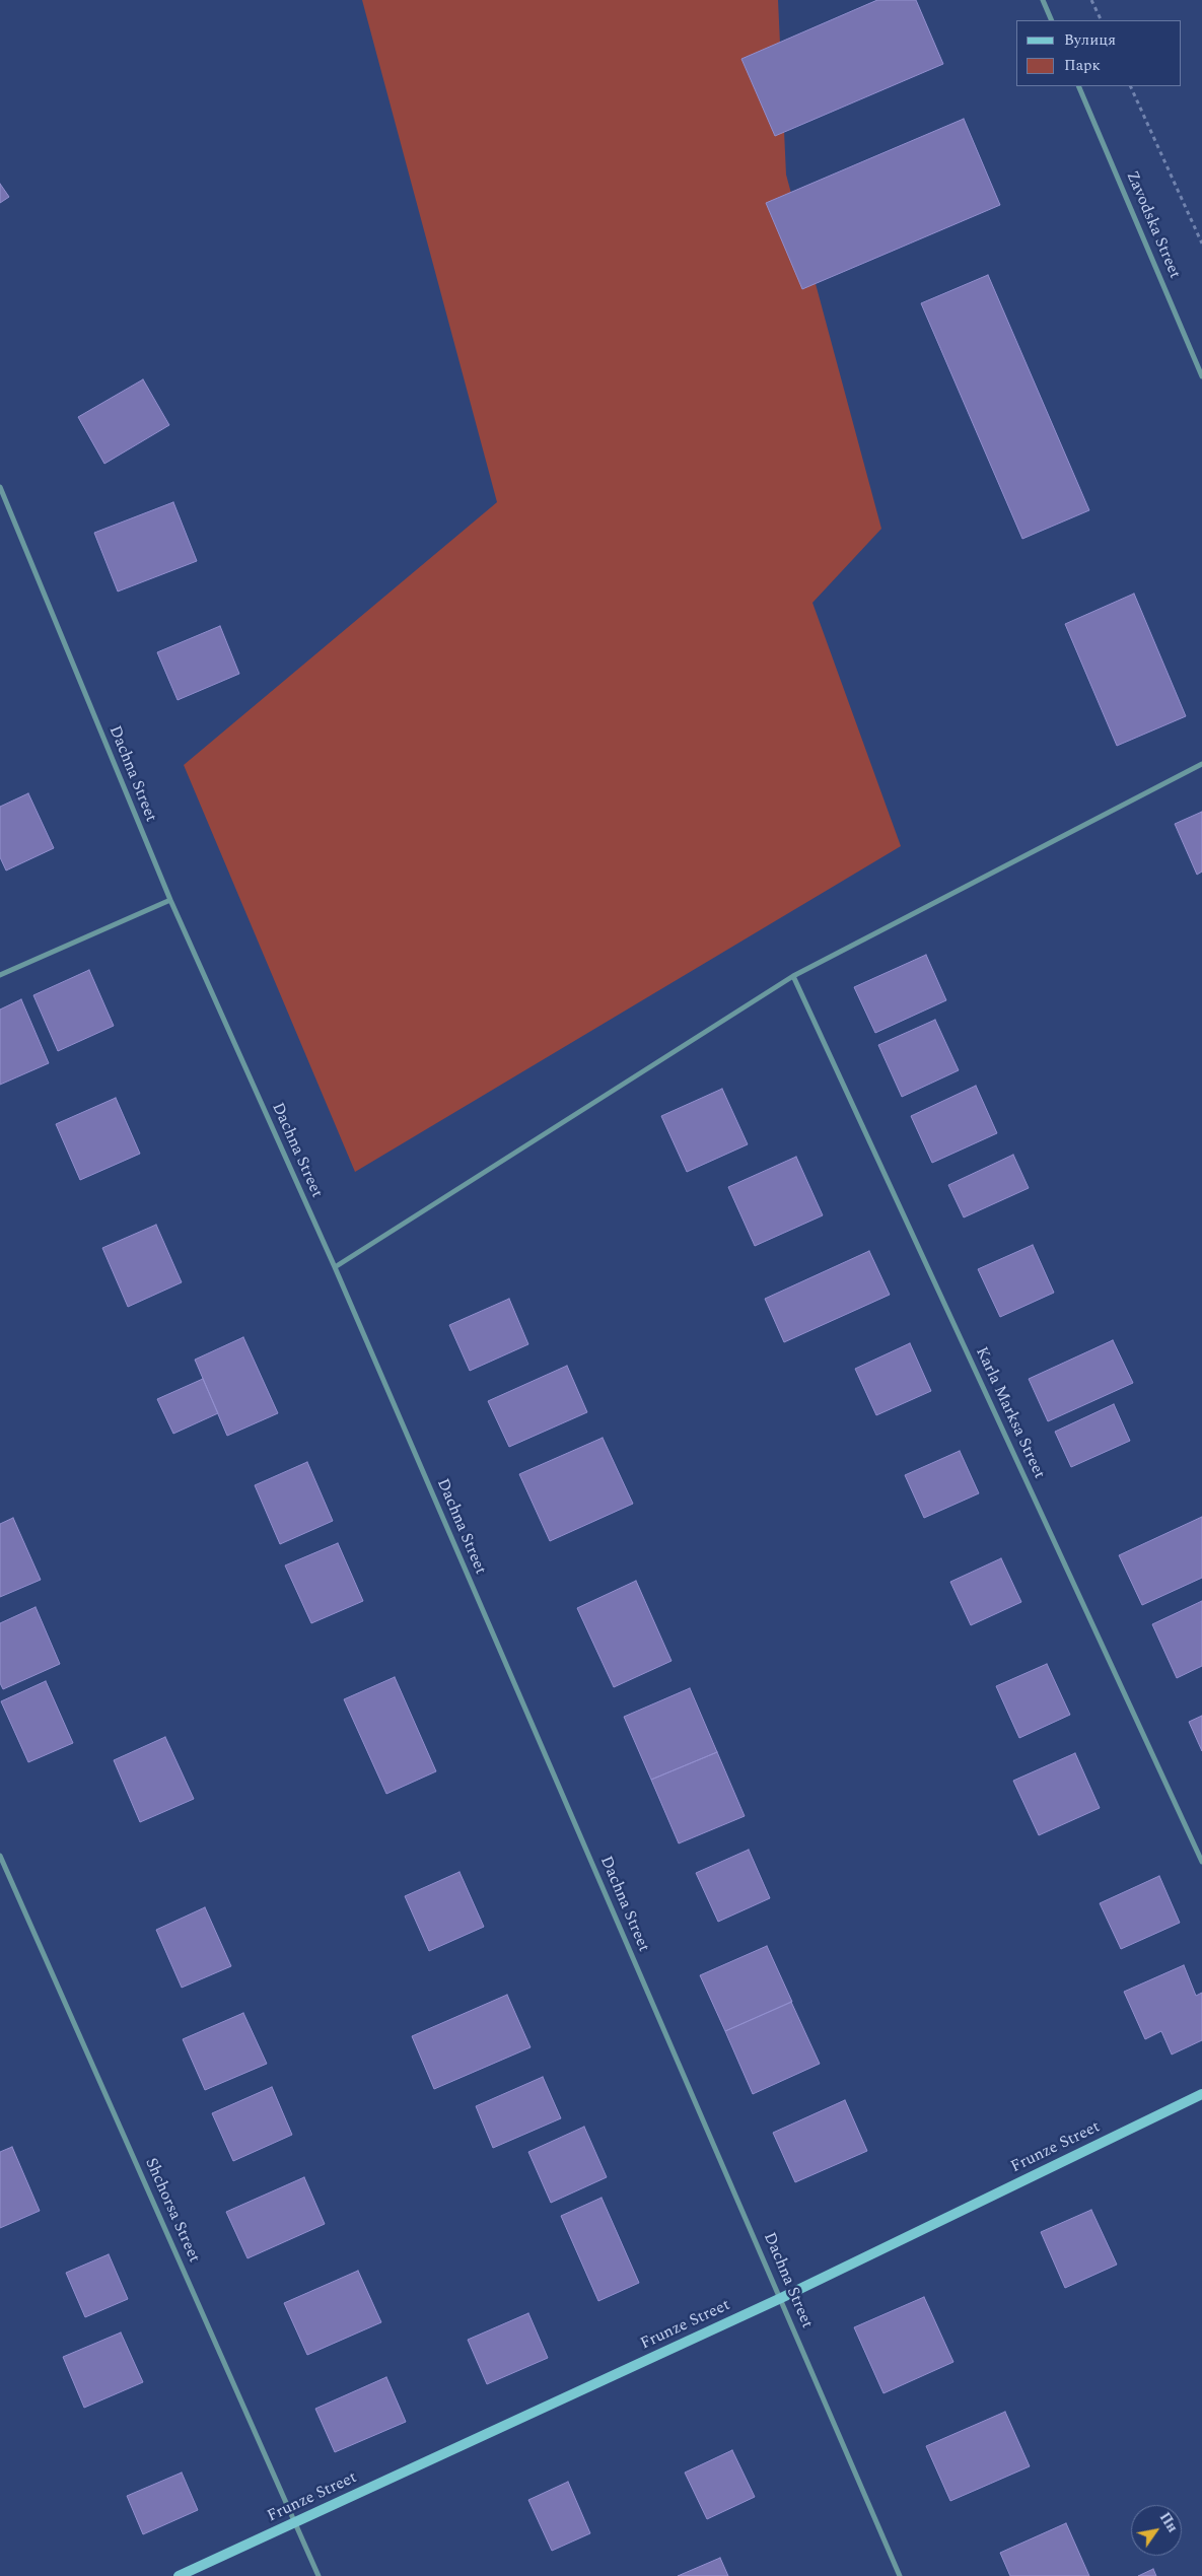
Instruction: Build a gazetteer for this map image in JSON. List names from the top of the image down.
{
  "streets": {
    "street": [
      "Zavodska Street",
      "Dachna Street",
      "Karla Marksa Street",
      "Frunze Street",
      "Shchorsa Street"
    ]
  },
  "crossings": [
    ["Dachna Street", "Frunze Street"],
    ["Frunze Street", "Shchorsa Street"]
  ],
  "legend": ["Вулиця", "Парк"],
  "north": "top right"
}
